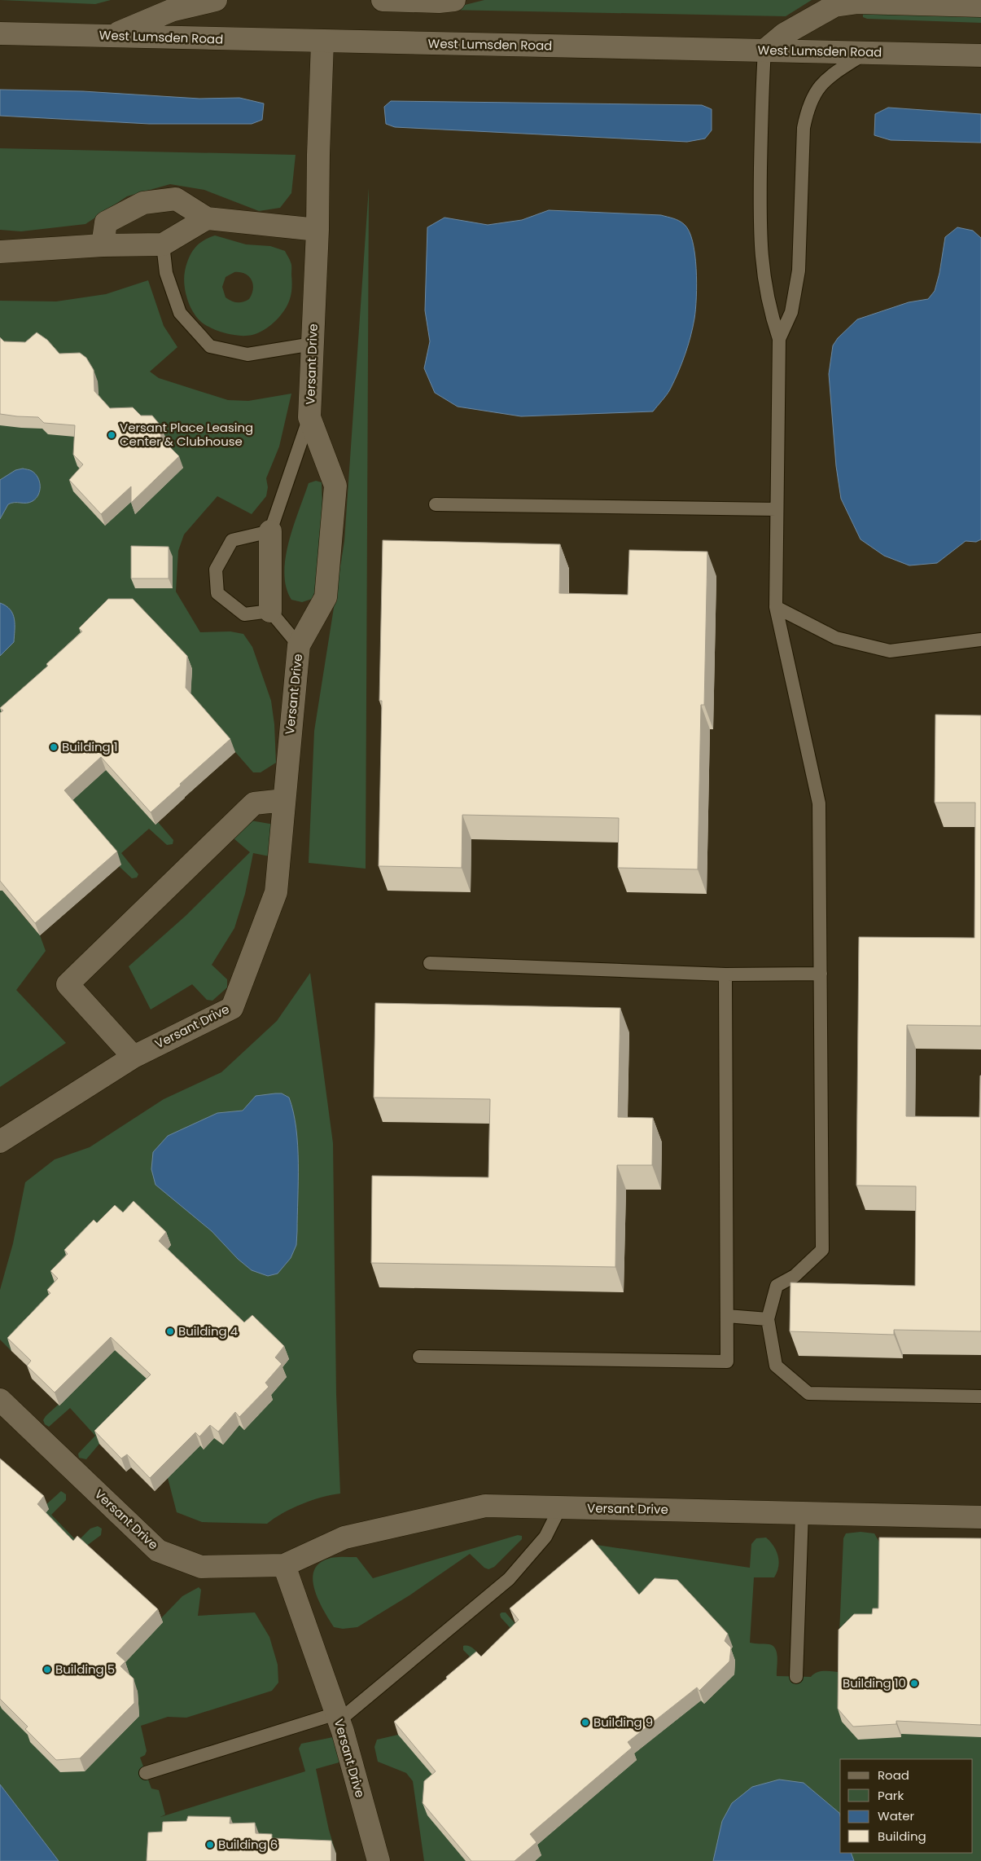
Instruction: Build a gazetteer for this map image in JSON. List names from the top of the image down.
{
  "streets": {
    "street": ["West Lumsden Road", "Versant Drive"]
  },
  "crossings": [
    ["West Lumsden Road", "Versant Drive"]
  ],
  "places": [
    "Versant Place Leasing Center & Clubhouse",
    "Building 1",
    "Building 4",
    "Building 5",
    "Building 10",
    "Building 9",
    "Building 6"
  ],
  "legend": [
    "Road",
    "Park",
    "Water",
    "Building"
  ]
}
